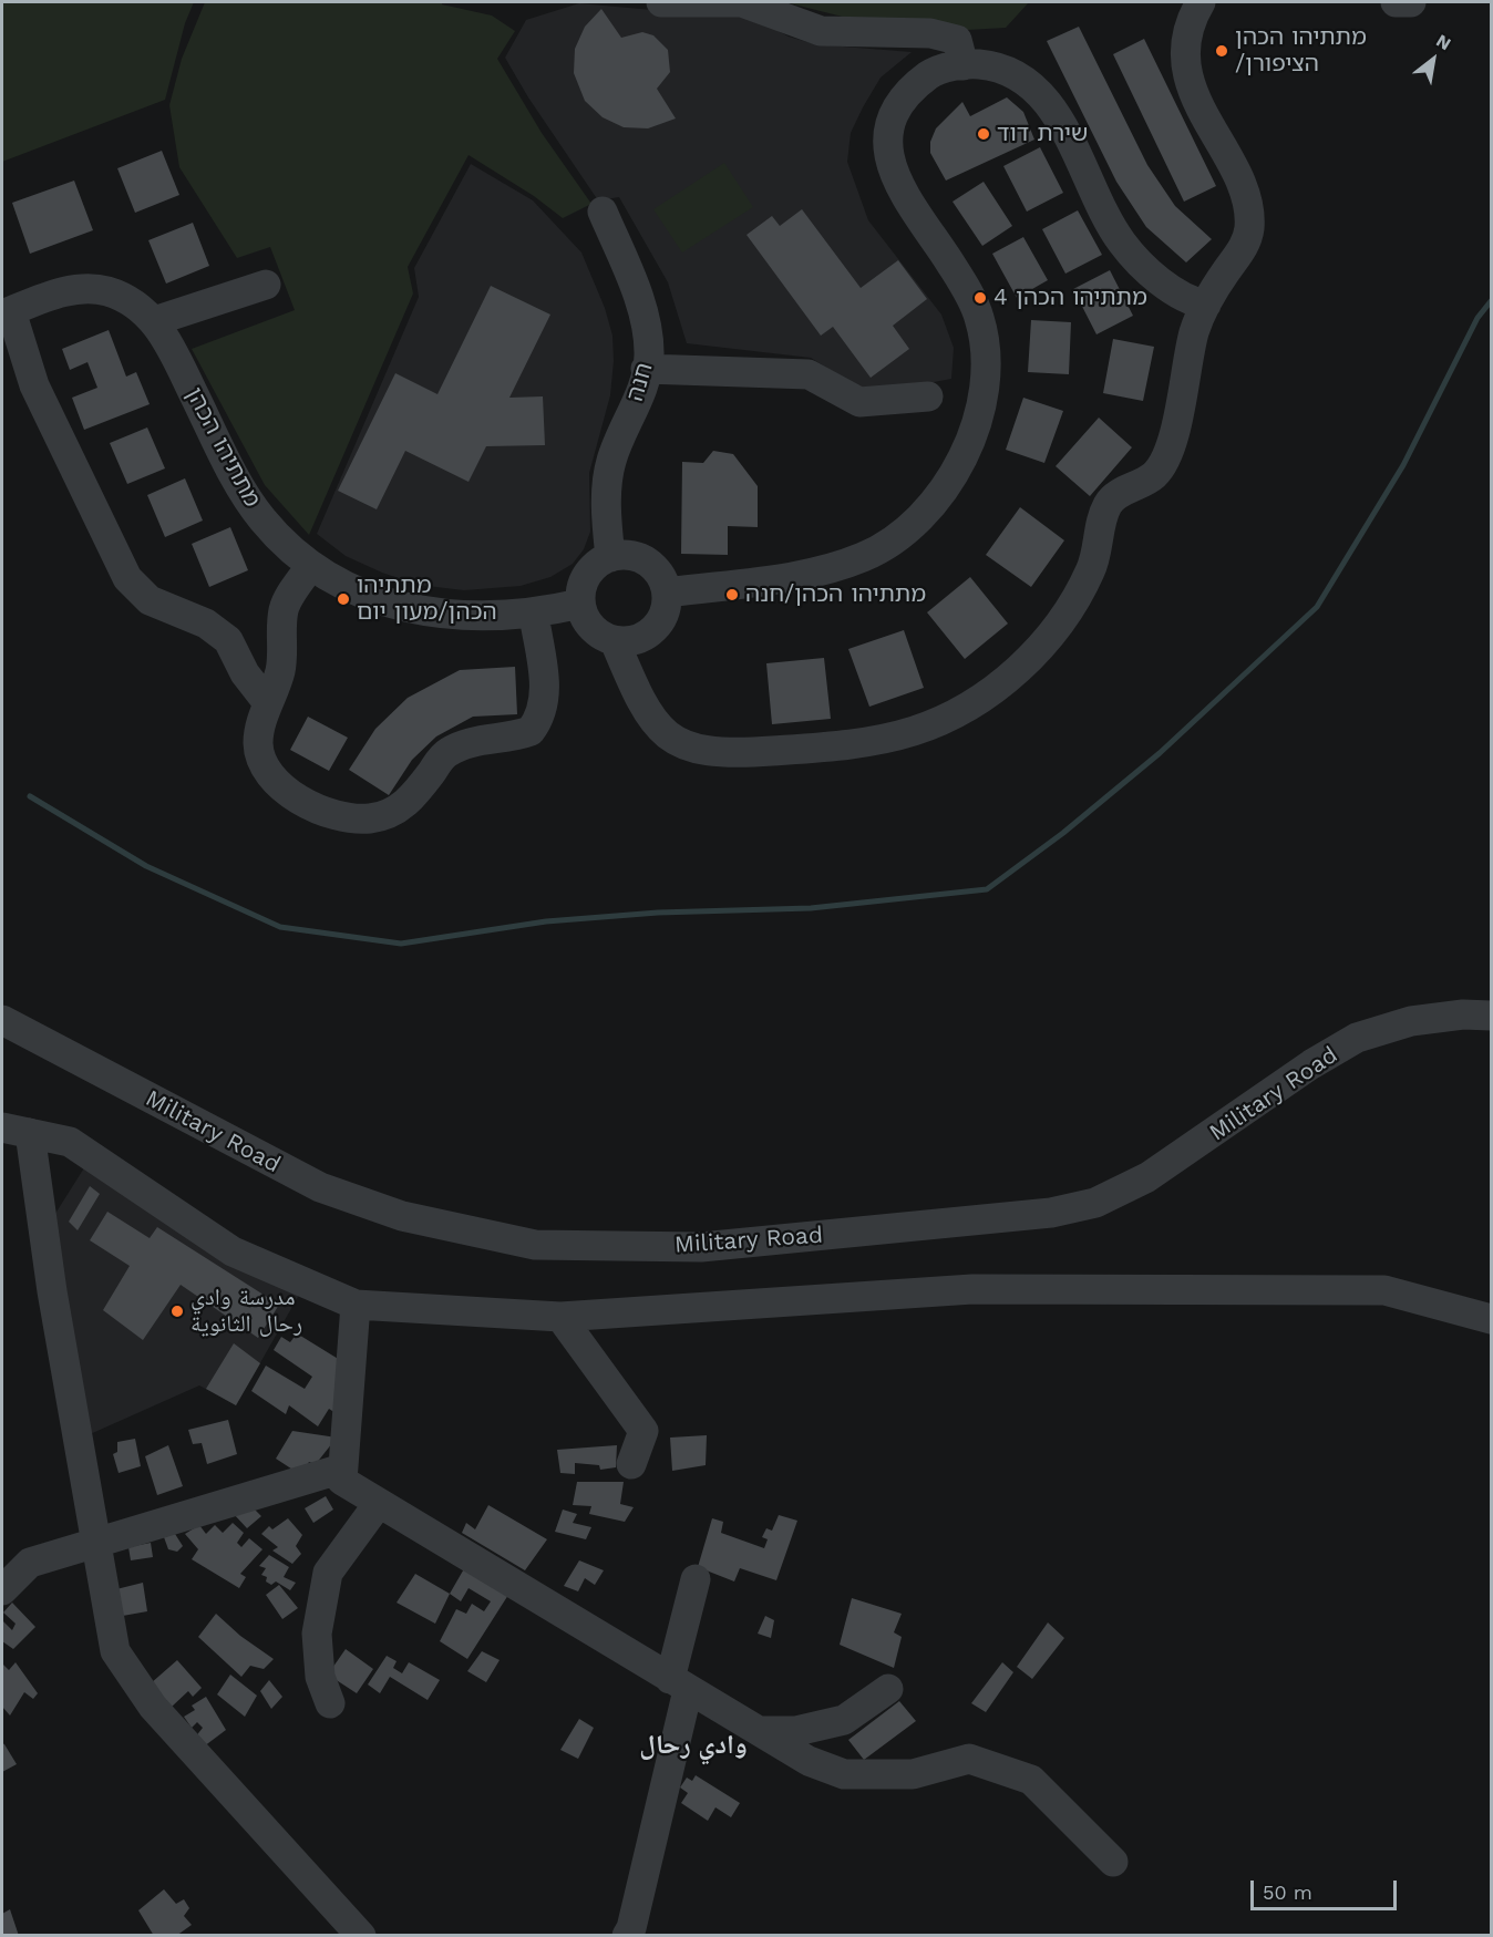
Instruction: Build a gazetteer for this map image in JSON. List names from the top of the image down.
{
  "streets": {
    "street": ["חנה", "מתתיהו הכהן", "Military Road"]
  },
  "crossings": [
    ["חנה", "מתתיהו הכהן"]
  ],
  "districts": ["وادي رحال"],
  "places": [
    "מתתיהו הכהן /הציפורן",
    "שירת דוד",
    "מתתיהו הכהן 4",
    "מתתיהו הכהן/חנה",
    "מתתיהו הכהן/מעון יום",
    "مدرسة وادي رحال الثانوية"
  ],
  "scale_bar": "50 m",
  "north": "top right"
}
